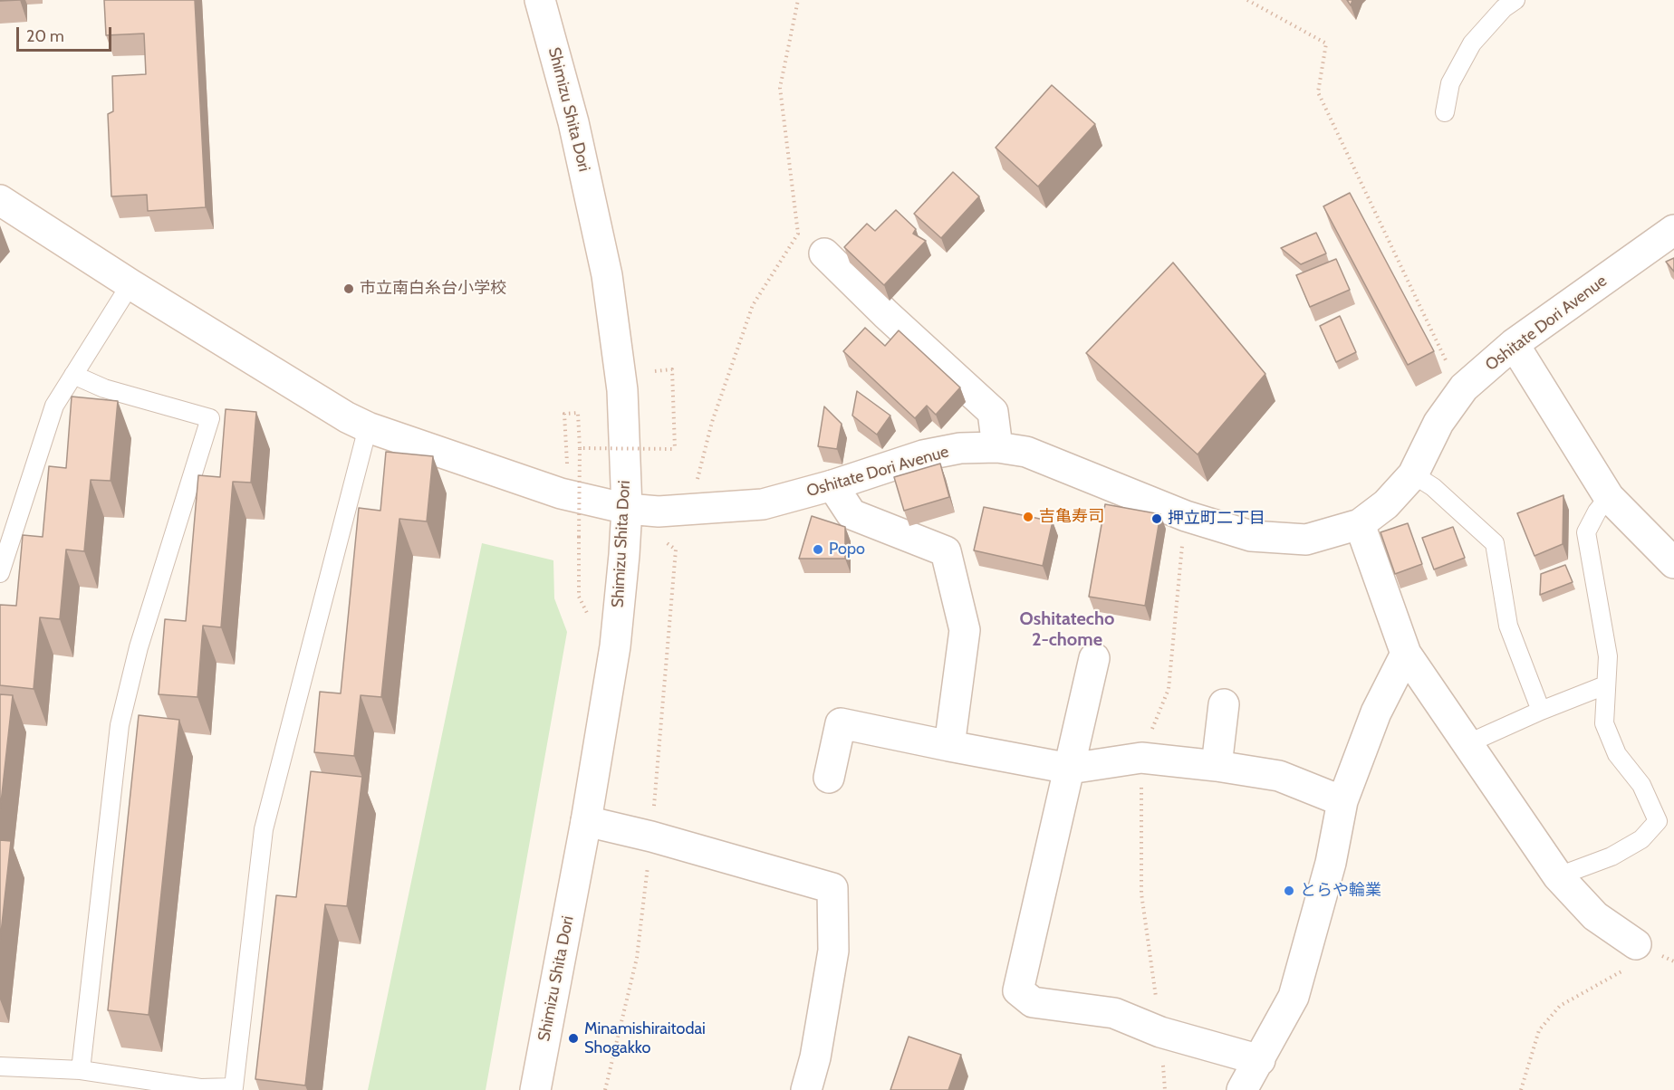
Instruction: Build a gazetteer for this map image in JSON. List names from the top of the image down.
{
  "streets": {
    "street": ["Shimizu Shita Dori", "Oshitate Dori Avenue"]
  },
  "crossings": [
    ["Shimizu Shita Dori", "Oshitate Dori Avenue"]
  ],
  "districts": ["Oshitatecho 2-chome"],
  "places": [
    "市立南白糸台小学校",
    "吉亀寿司",
    "押立町二丁目",
    "Popo",
    "とらや輪業",
    "Minamishiraitodai Shogakko"
  ],
  "scale_bar": "20 m"
}
